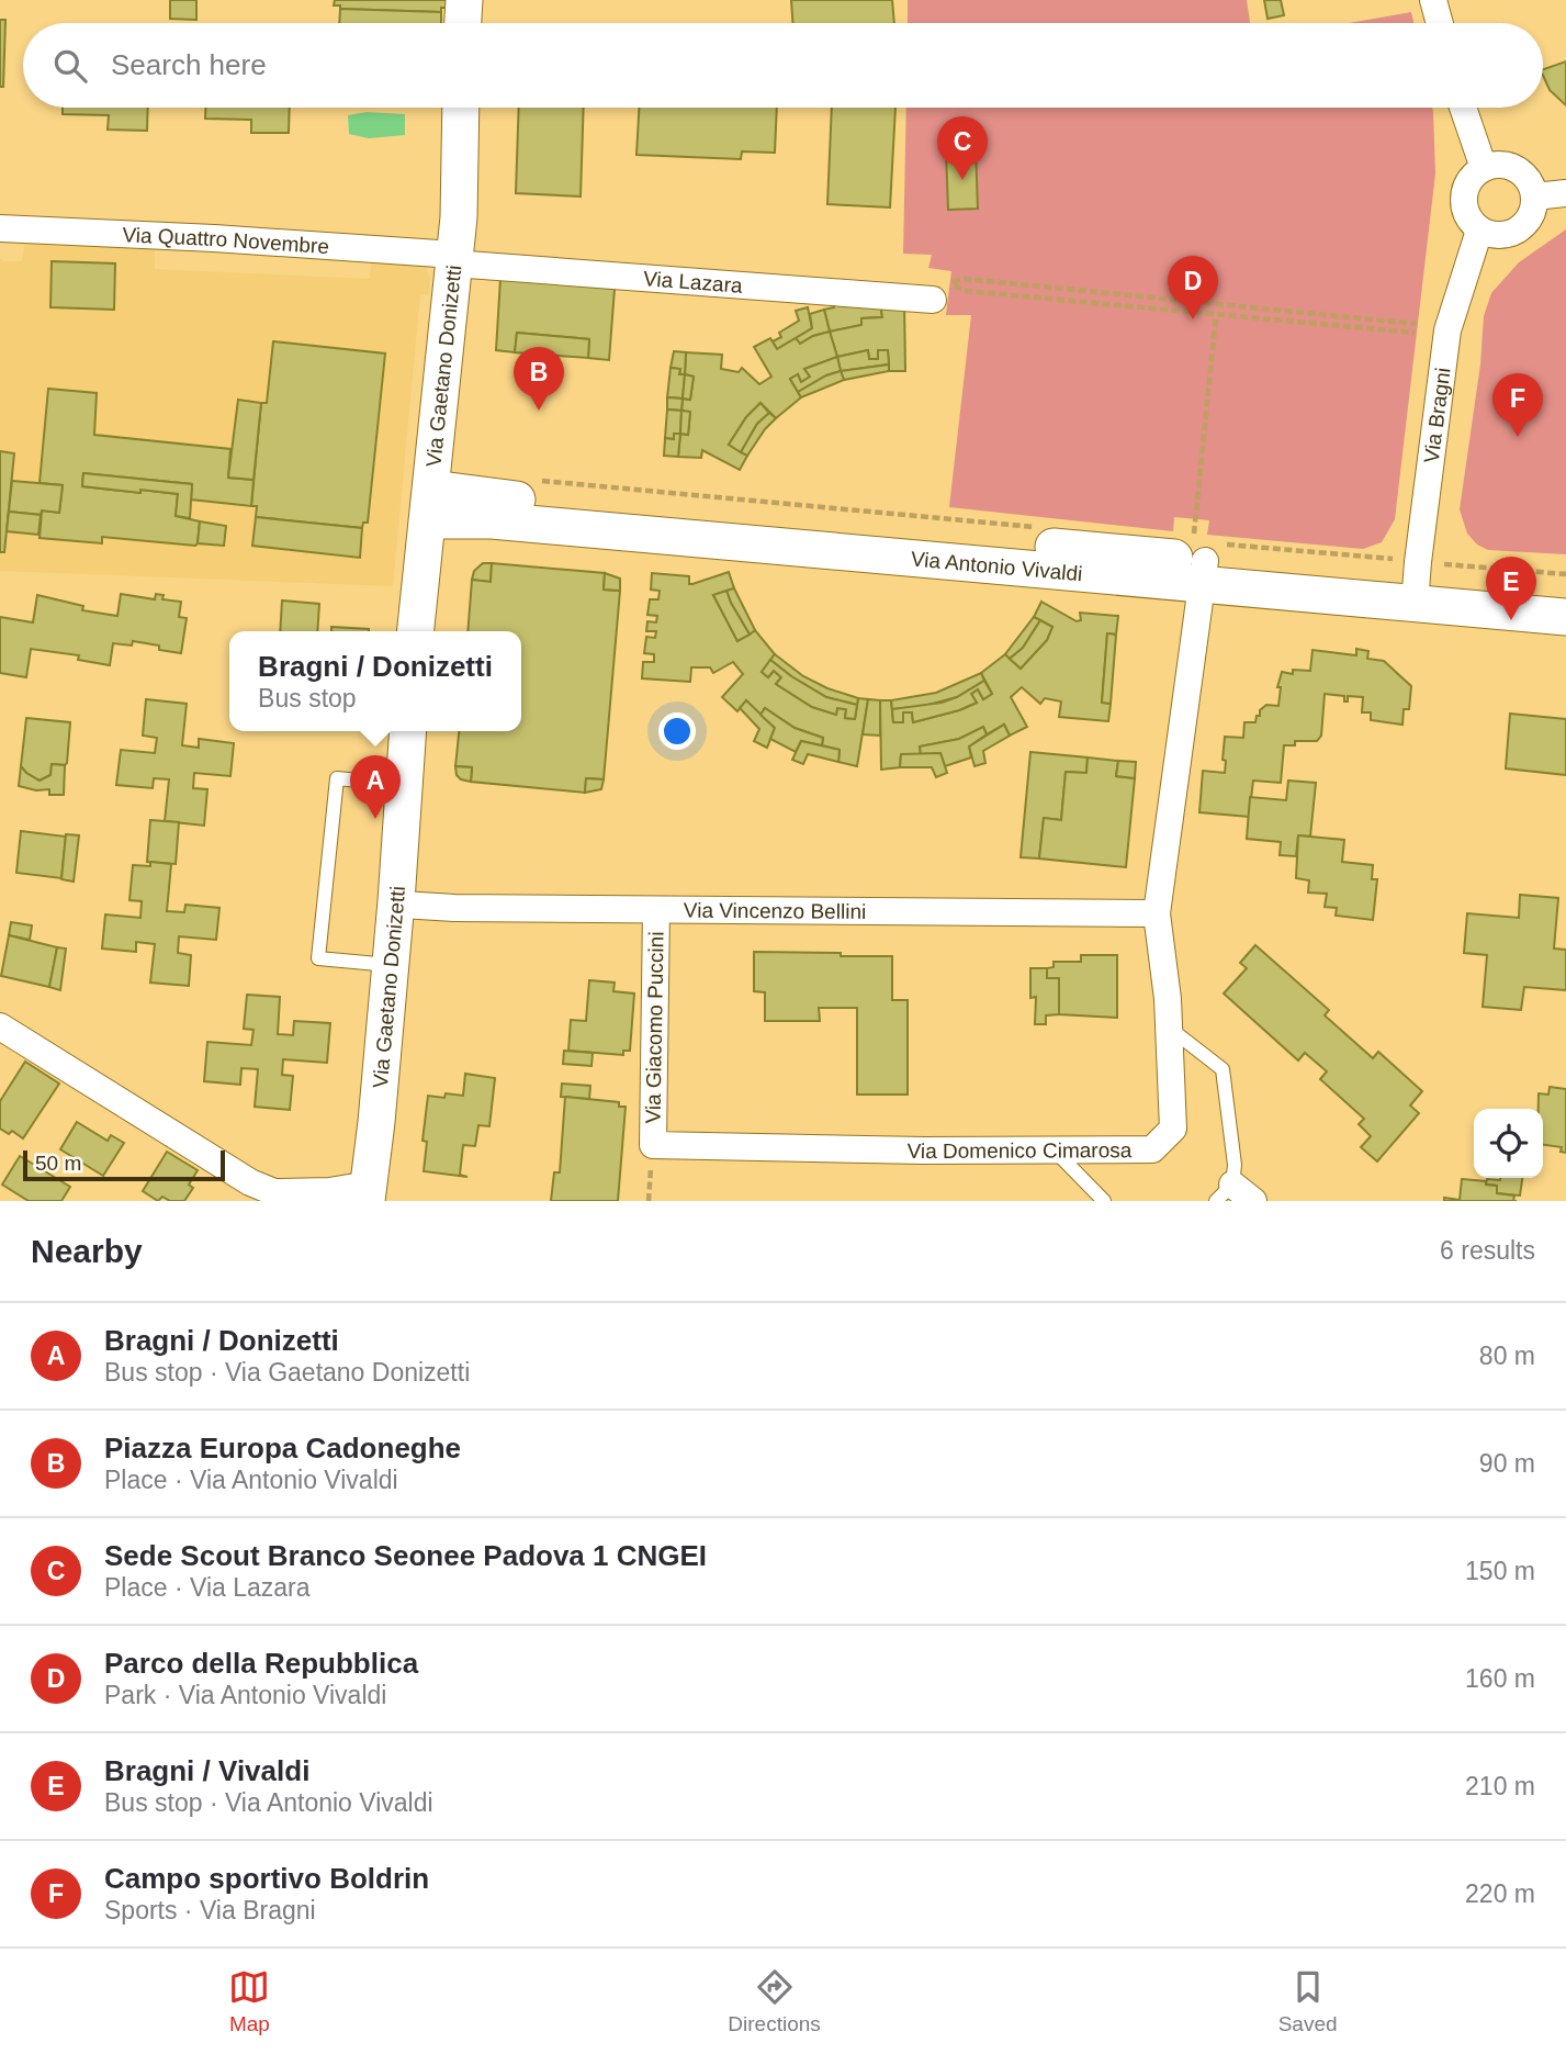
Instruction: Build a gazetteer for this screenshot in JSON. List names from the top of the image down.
{
  "streets": {
    "street": [
      "Via Quattro Novembre",
      "Via Lazara",
      "Via Gaetano Donizetti",
      "Via Bragni",
      "Via Antonio Vivaldi",
      "Via Vincenzo Bellini",
      "Via Giacomo Puccini",
      "Via Domenico Cimarosa"
    ]
  },
  "crossings": [
    ["Via Quattro Novembre", "Via Lazara"],
    ["Via Quattro Novembre", "Via Gaetano Donizetti"],
    ["Via Lazara", "Via Gaetano Donizetti"],
    ["Via Gaetano Donizetti", "Via Antonio Vivaldi"],
    ["Via Gaetano Donizetti", "Via Vincenzo Bellini"],
    ["Via Bragni", "Via Antonio Vivaldi"],
    ["Via Antonio Vivaldi", "Via Domenico Cimarosa"],
    ["Via Vincenzo Bellini", "Via Giacomo Puccini"],
    ["Via Vincenzo Bellini", "Via Domenico Cimarosa"],
    ["Via Giacomo Puccini", "Via Domenico Cimarosa"]
  ],
  "scale_bar": "50 m",
  "page": {
    "search": "Search here",
    "pins": [
      "C",
      "D",
      "B",
      "F",
      "E",
      "A"
    ],
    "popup": ["Bragni / Donizetti", "Bus stop"],
    "scale": "50 m",
    "heading": ["Nearby", "6 results"],
    "list": [
      {
        "mark": "A",
        "name": "Bragni / Donizetti",
        "note": "Bus stop · Via Gaetano Donizetti",
        "value": "80 m"
      },
      {
        "mark": "B",
        "name": "Piazza Europa Cadoneghe",
        "note": "Place · Via Antonio Vivaldi",
        "value": "90 m"
      },
      {
        "mark": "C",
        "name": "Sede Scout Branco Seonee Padova 1 CNGEI",
        "note": "Place · Via Lazara",
        "value": "150 m"
      },
      {
        "mark": "D",
        "name": "Parco della Repubblica",
        "note": "Park · Via Antonio Vivaldi",
        "value": "160 m"
      },
      {
        "mark": "E",
        "name": "Bragni / Vivaldi",
        "note": "Bus stop · Via Antonio Vivaldi",
        "value": "210 m"
      },
      {
        "mark": "F",
        "name": "Campo sportivo Boldrin",
        "note": "Sports · Via Bragni",
        "value": "220 m"
      }
    ],
    "nav": ["Map", "Directions", "Saved"]
  }
}
